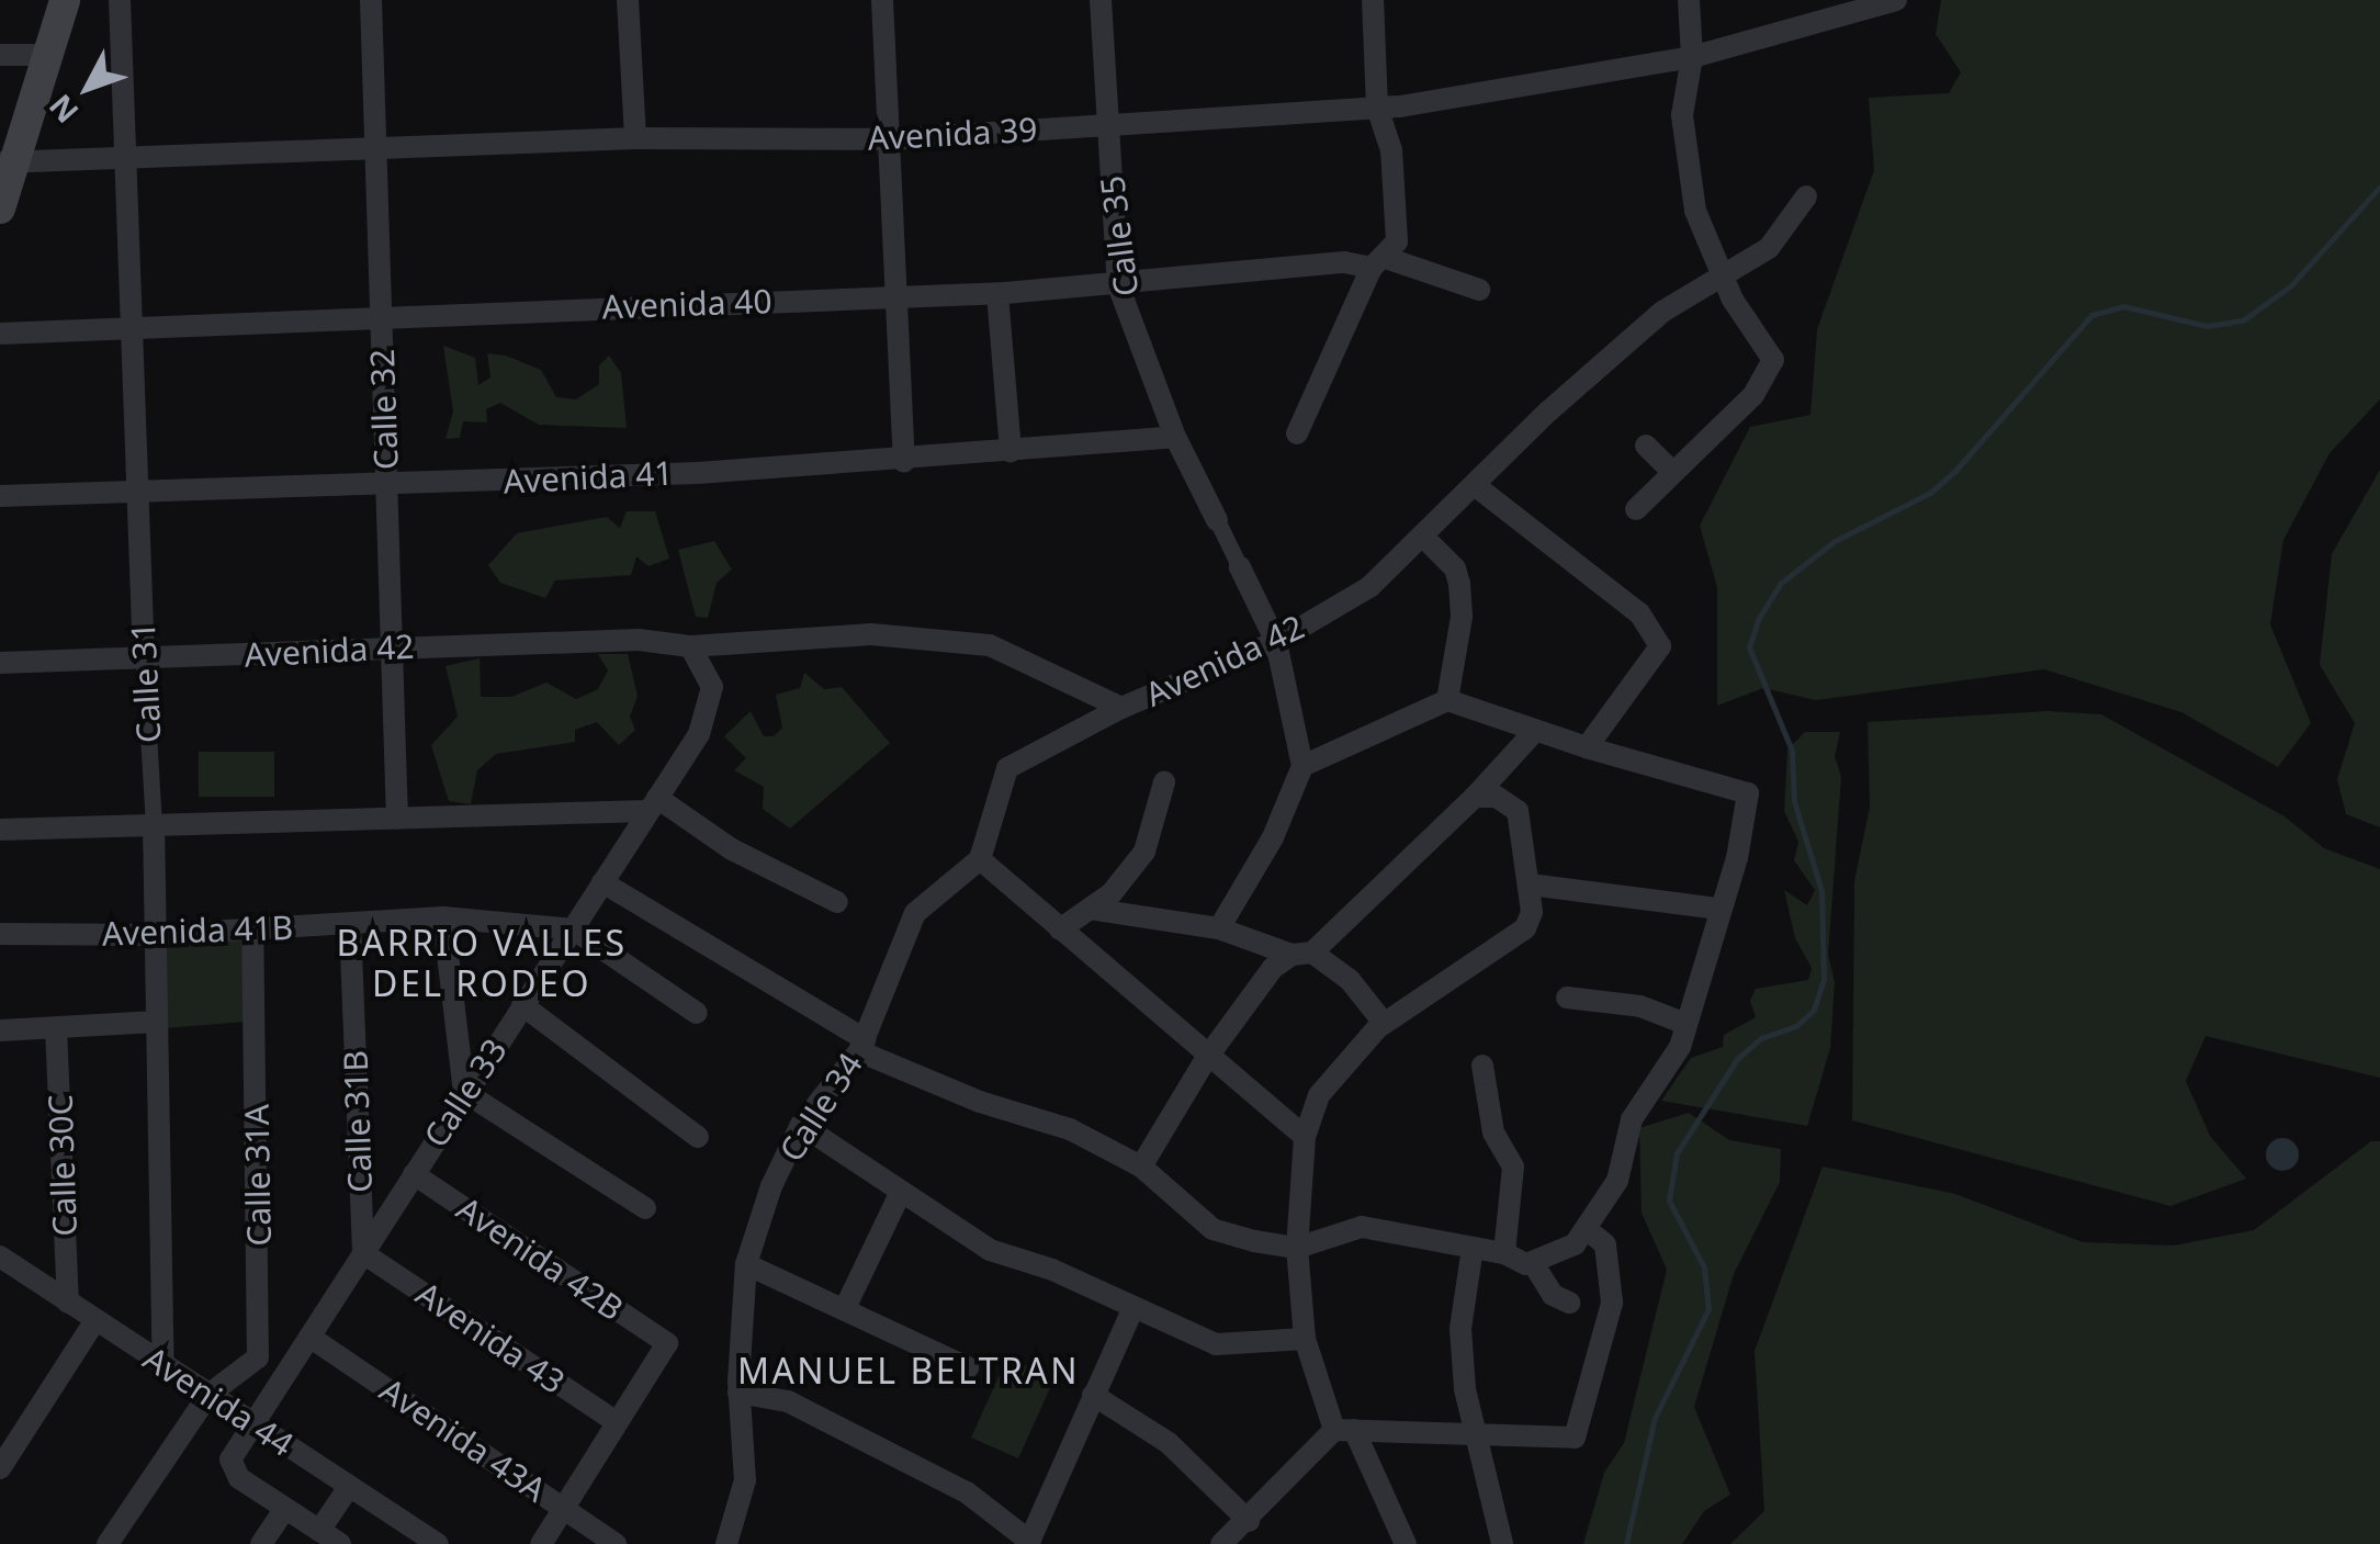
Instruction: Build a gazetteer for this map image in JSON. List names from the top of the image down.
{
  "streets": {
    "street": [
      "Avenida 39",
      "Calle 35",
      "Avenida 40",
      "Calle 32",
      "Avenida 41",
      "Avenida 42",
      "Calle 31",
      "Avenida 41B",
      "Calle 33",
      "Calle 34",
      "Calle 31B",
      "Calle 30C",
      "Calle 31A",
      "Avenida 42B",
      "Avenida 43",
      "Avenida 44",
      "Avenida 43A"
    ]
  },
  "crossings": [
    ["Avenida 39", "Calle 35"],
    ["Avenida 39", "Calle 32"],
    ["Avenida 39", "Calle 31"],
    ["Calle 35", "Avenida 40"],
    ["Calle 35", "Avenida 41"],
    ["Avenida 40", "Calle 32"],
    ["Avenida 40", "Calle 31"],
    ["Calle 32", "Avenida 41"],
    ["Calle 32", "Avenida 42"],
    ["Avenida 41", "Calle 31"],
    ["Avenida 42", "Calle 31"],
    ["Avenida 42", "Calle 33"],
    ["Calle 31", "Avenida 41B"],
    ["Calle 31", "Avenida 44"],
    ["Avenida 41B", "Calle 33"],
    ["Avenida 41B", "Calle 31B"],
    ["Avenida 41B", "Calle 31A"],
    ["Calle 33", "Calle 31B"],
    ["Calle 33", "Avenida 42B"],
    ["Calle 33", "Avenida 43"],
    ["Calle 33", "Avenida 44"],
    ["Calle 33", "Avenida 43A"],
    ["Calle 31B", "Avenida 43"],
    ["Calle 30C", "Avenida 44"],
    ["Calle 31A", "Avenida 44"],
    ["Avenida 42B", "Avenida 43"]
  ],
  "districts": ["BARRIO VALLES DEL RODEO", "MANUEL BELTRAN"],
  "north": "bottom left"
}
